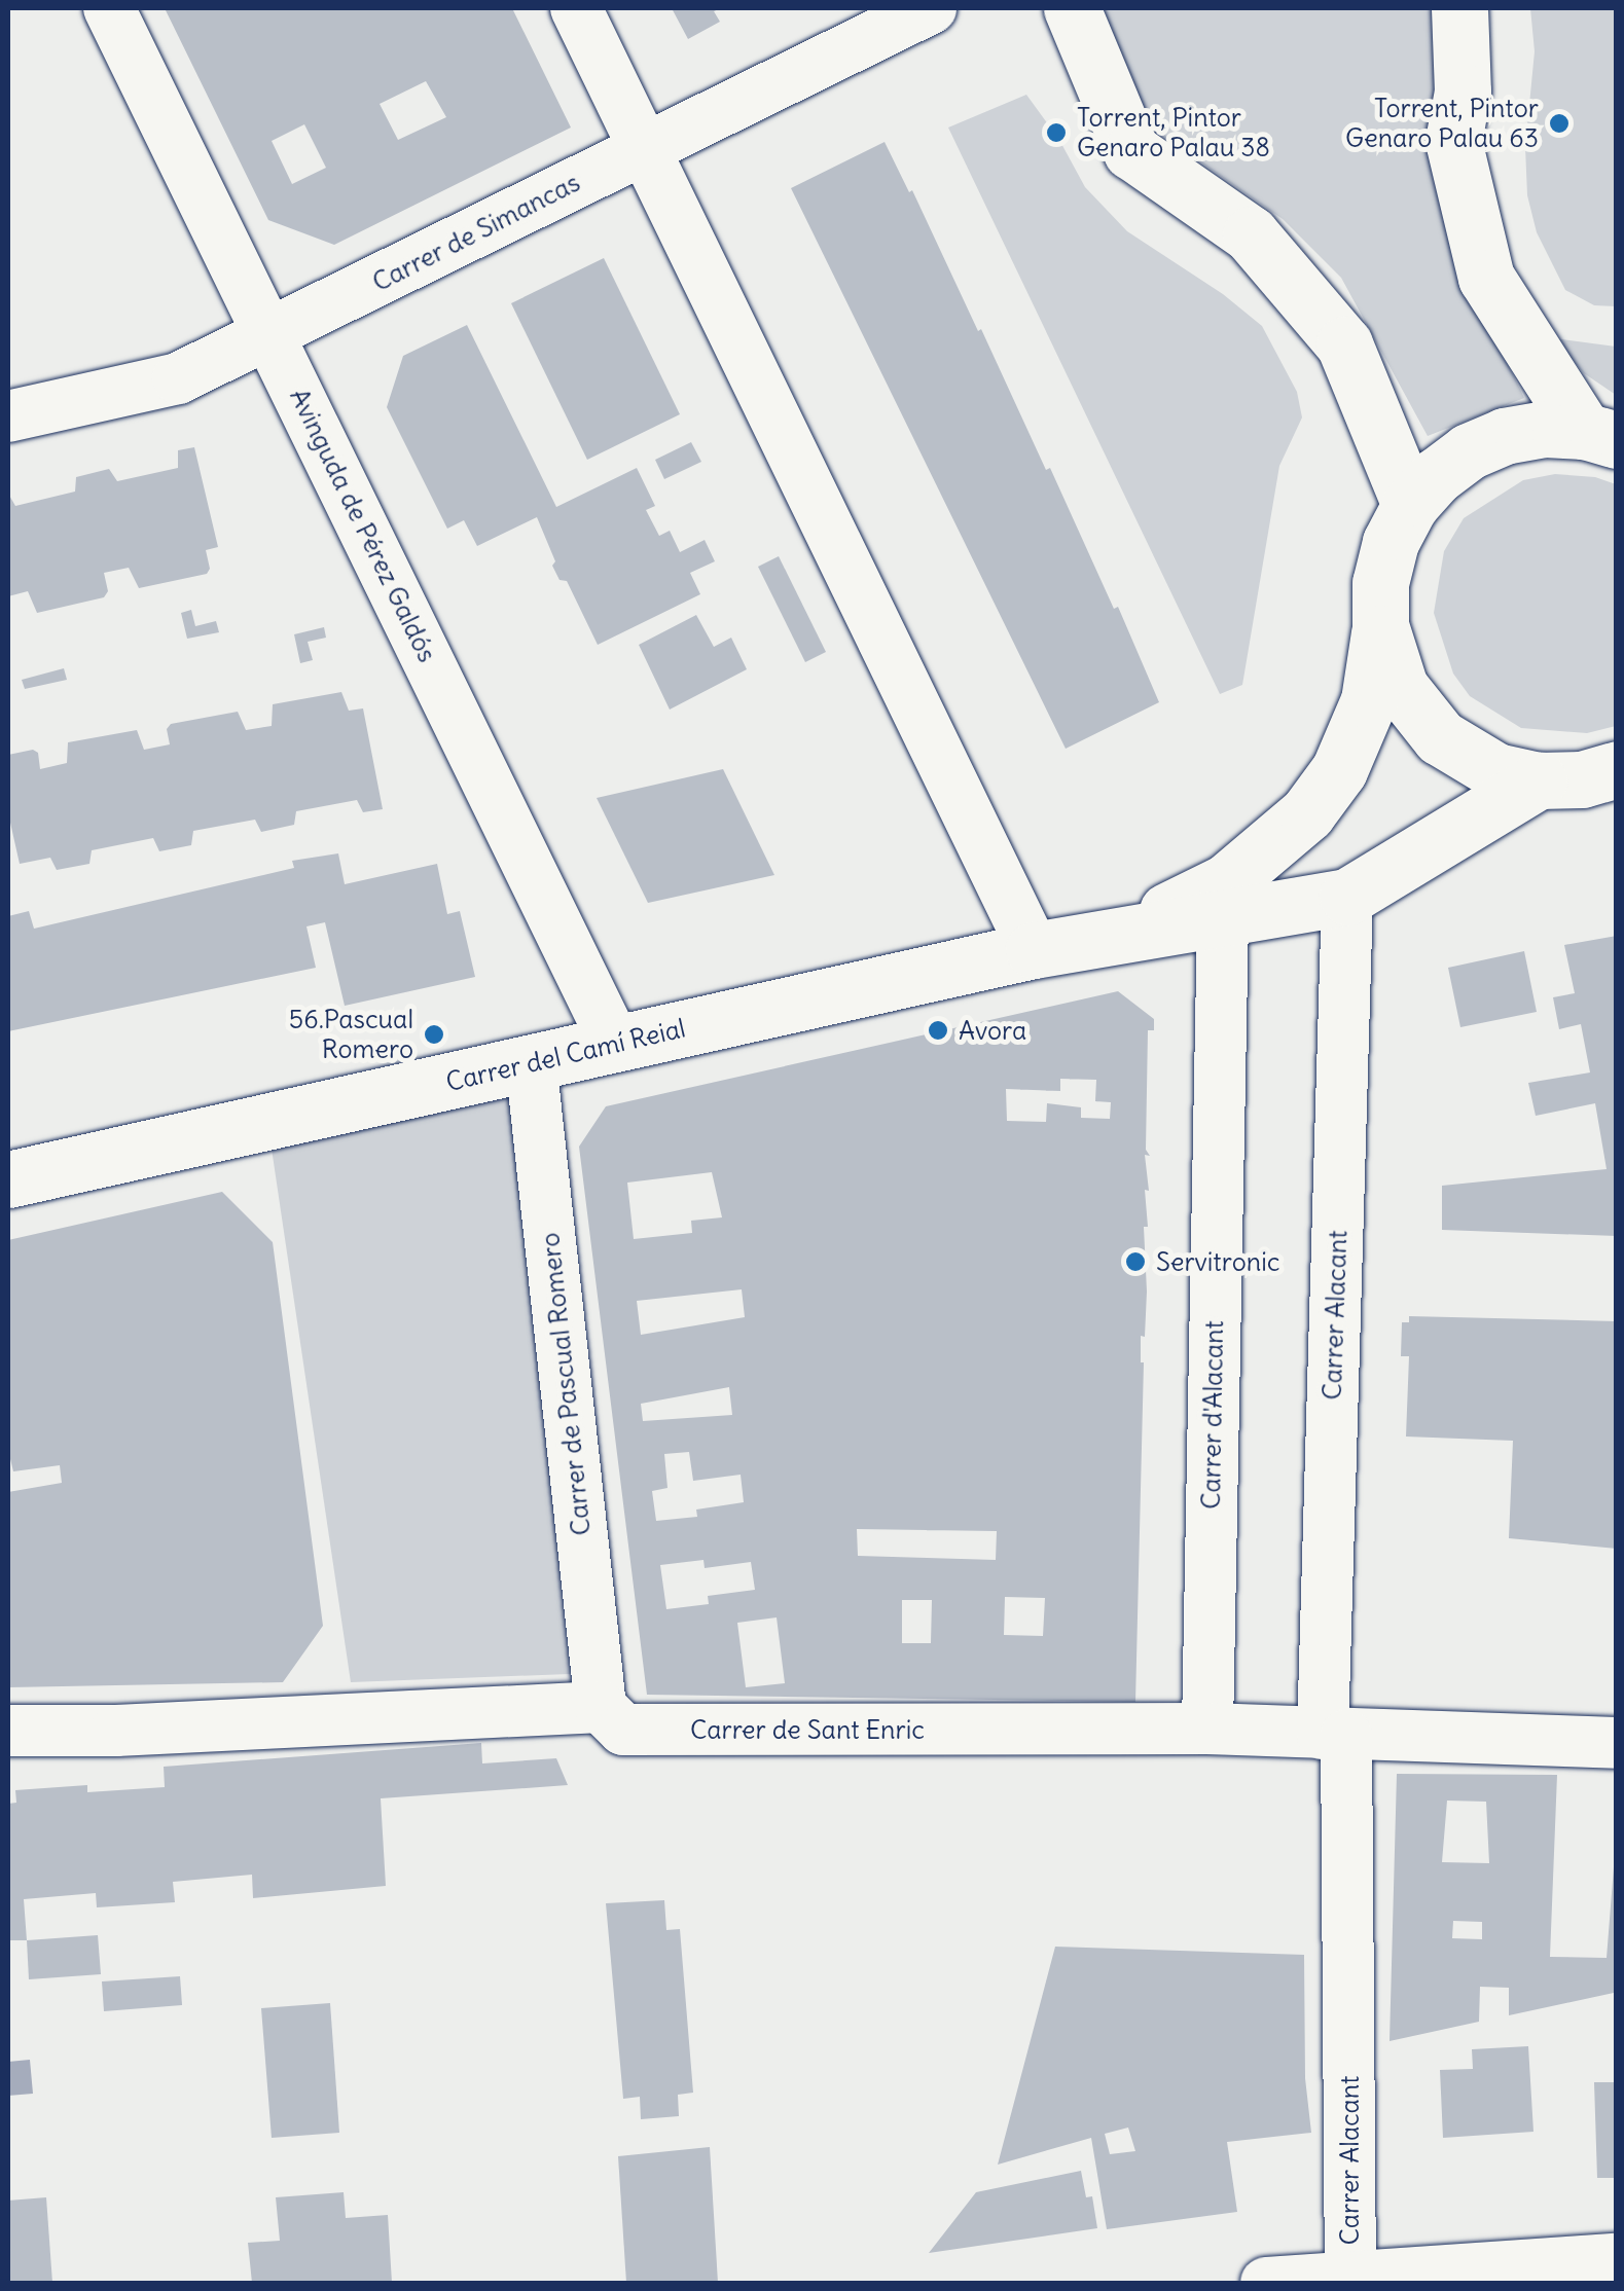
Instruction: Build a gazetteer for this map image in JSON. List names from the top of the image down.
{
  "streets": {
    "street": [
      "Carrer de Simancas",
      "Avinguda de Pérez Galdós",
      "Carrer del Camí Reial",
      "Carrer Alacant",
      "Carrer de Pascual Romero",
      "Carrer d'Alacant",
      "Carrer de Sant Enric"
    ]
  },
  "crossings": [
    ["Carrer de Simancas", "Avinguda de Pérez Galdós"],
    ["Avinguda de Pérez Galdós", "Carrer del Camí Reial"],
    ["Carrer del Camí Reial", "Carrer Alacant"],
    ["Carrer del Camí Reial", "Carrer de Pascual Romero"],
    ["Carrer del Camí Reial", "Carrer d'Alacant"],
    ["Carrer Alacant", "Carrer de Sant Enric"],
    ["Carrer de Pascual Romero", "Carrer de Sant Enric"],
    ["Carrer d'Alacant", "Carrer de Sant Enric"]
  ],
  "places": [
    "Torrent, Pintor Genaro Palau 63",
    "Torrent, Pintor Genaro Palau 38",
    "Avora",
    "56.Pascual Romero",
    "Servitronic"
  ]
}
